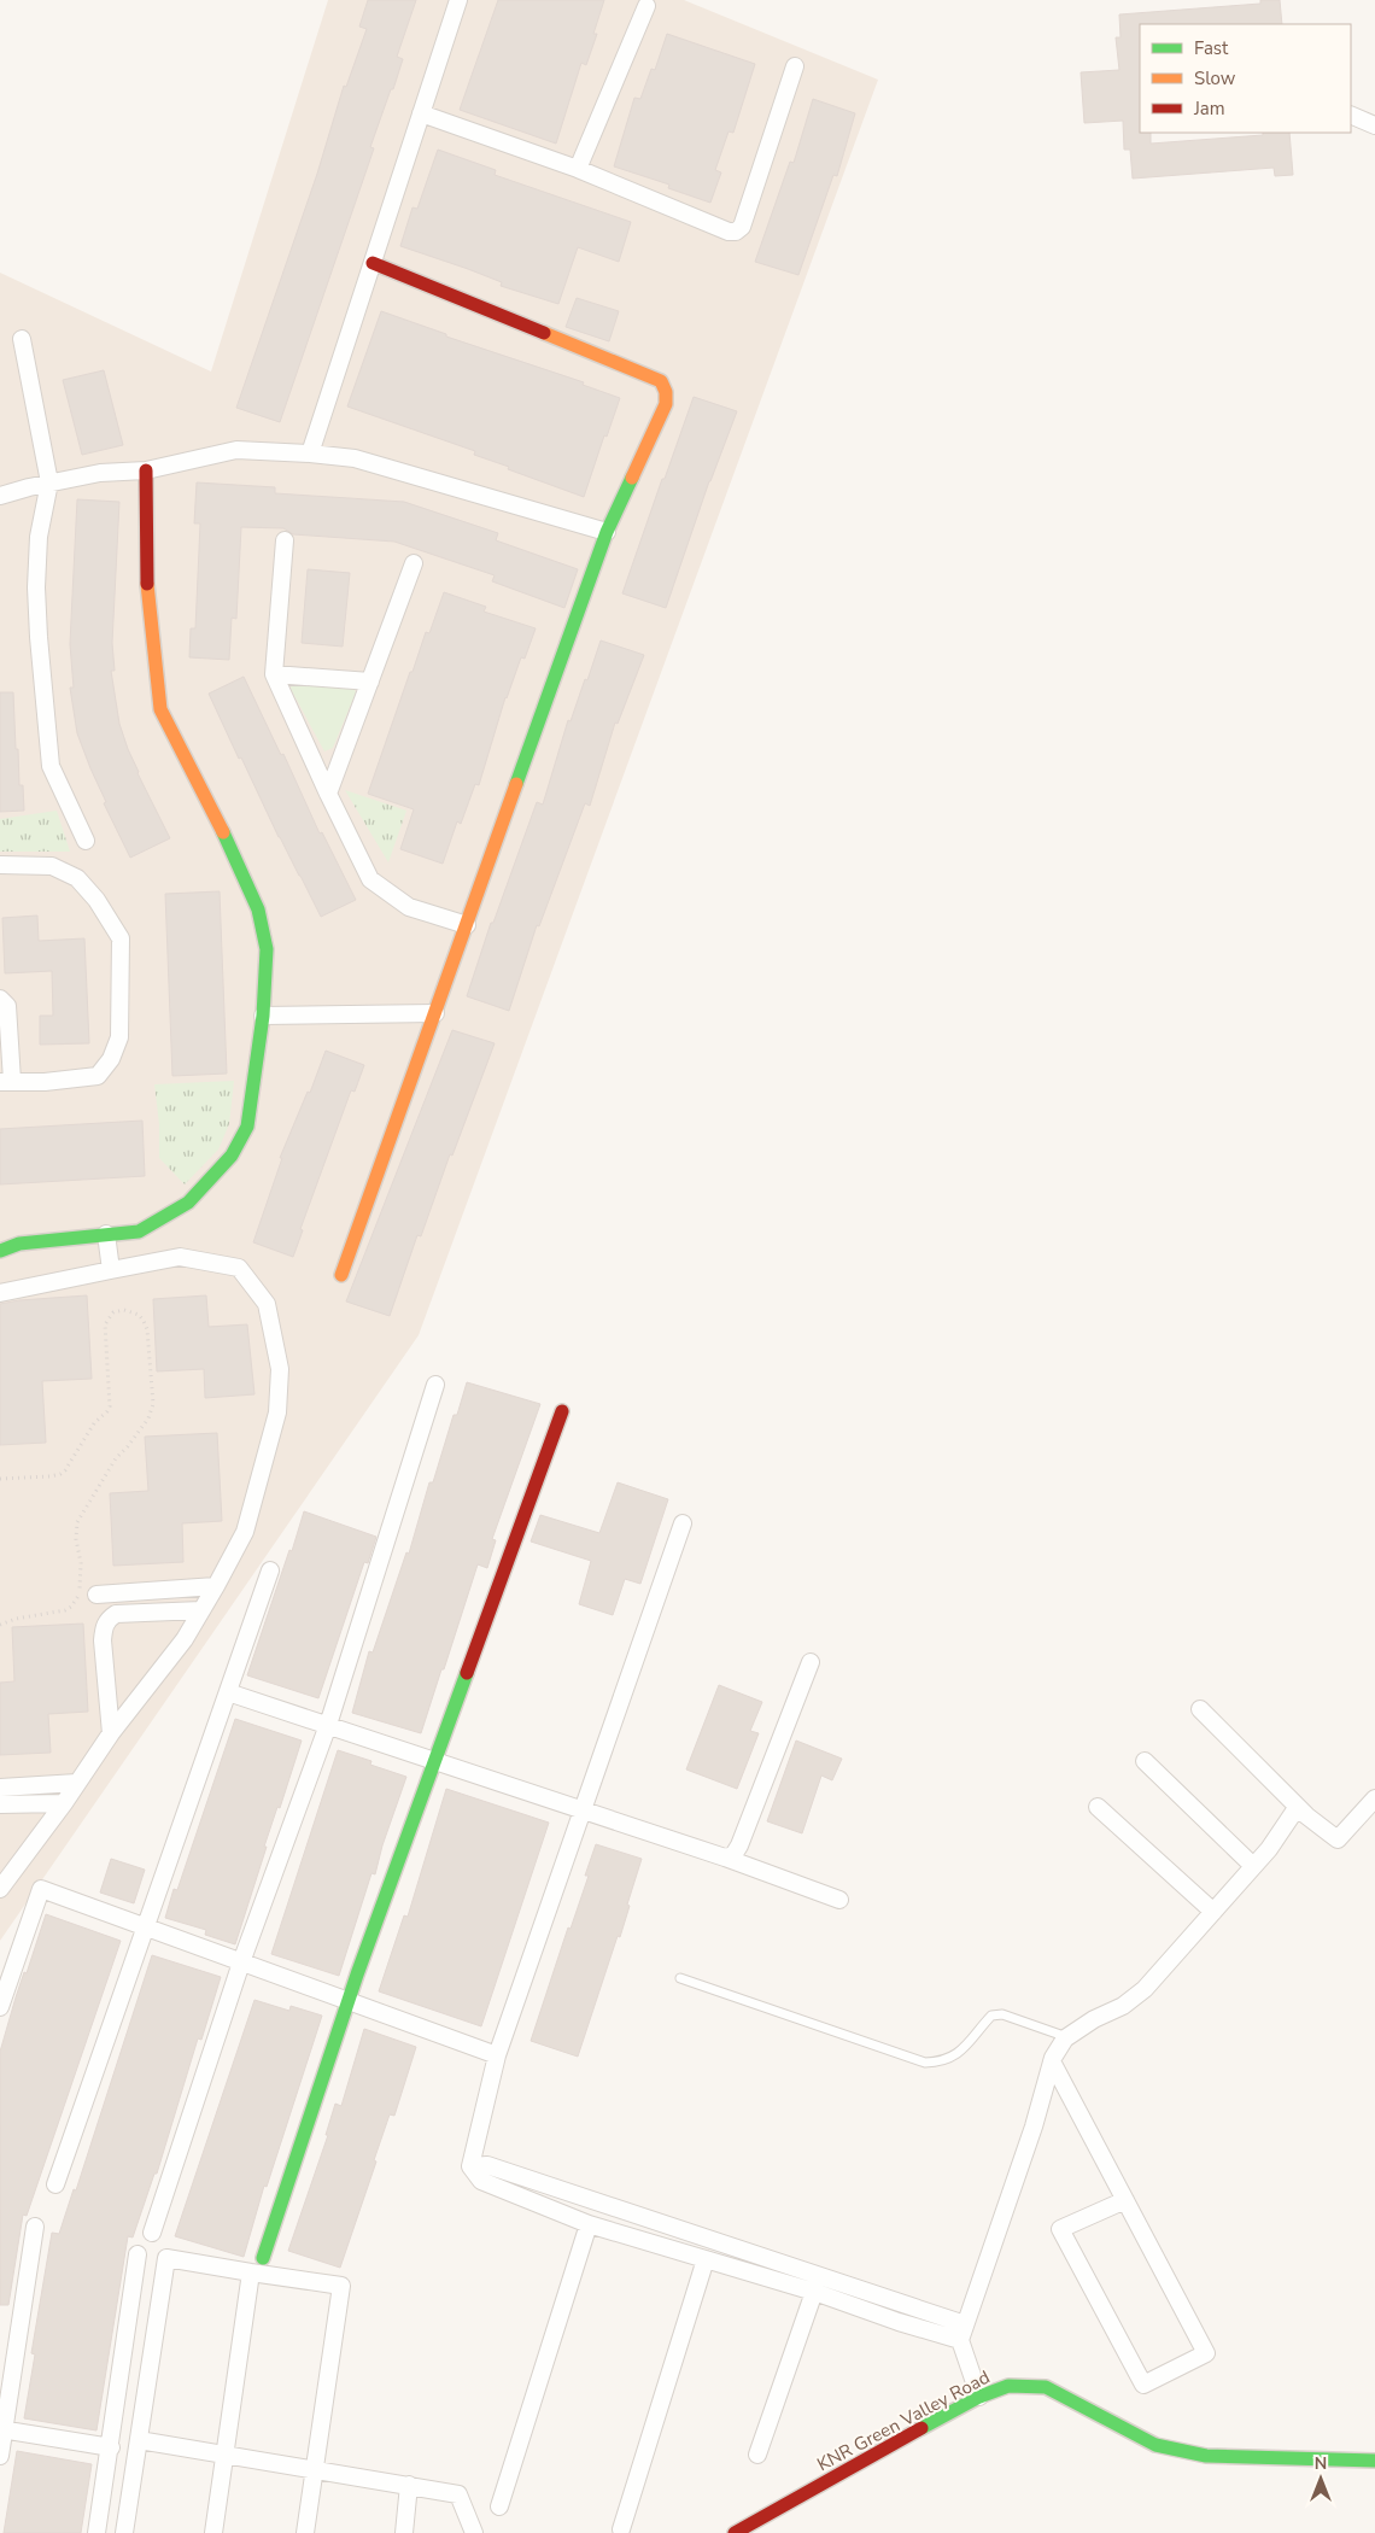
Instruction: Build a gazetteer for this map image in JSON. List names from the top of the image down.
{
  "streets": {
    "street": ["KNR Green Valley Road"]
  },
  "legend": ["Fast", "Slow", "Jam"],
  "north": "top"
}
